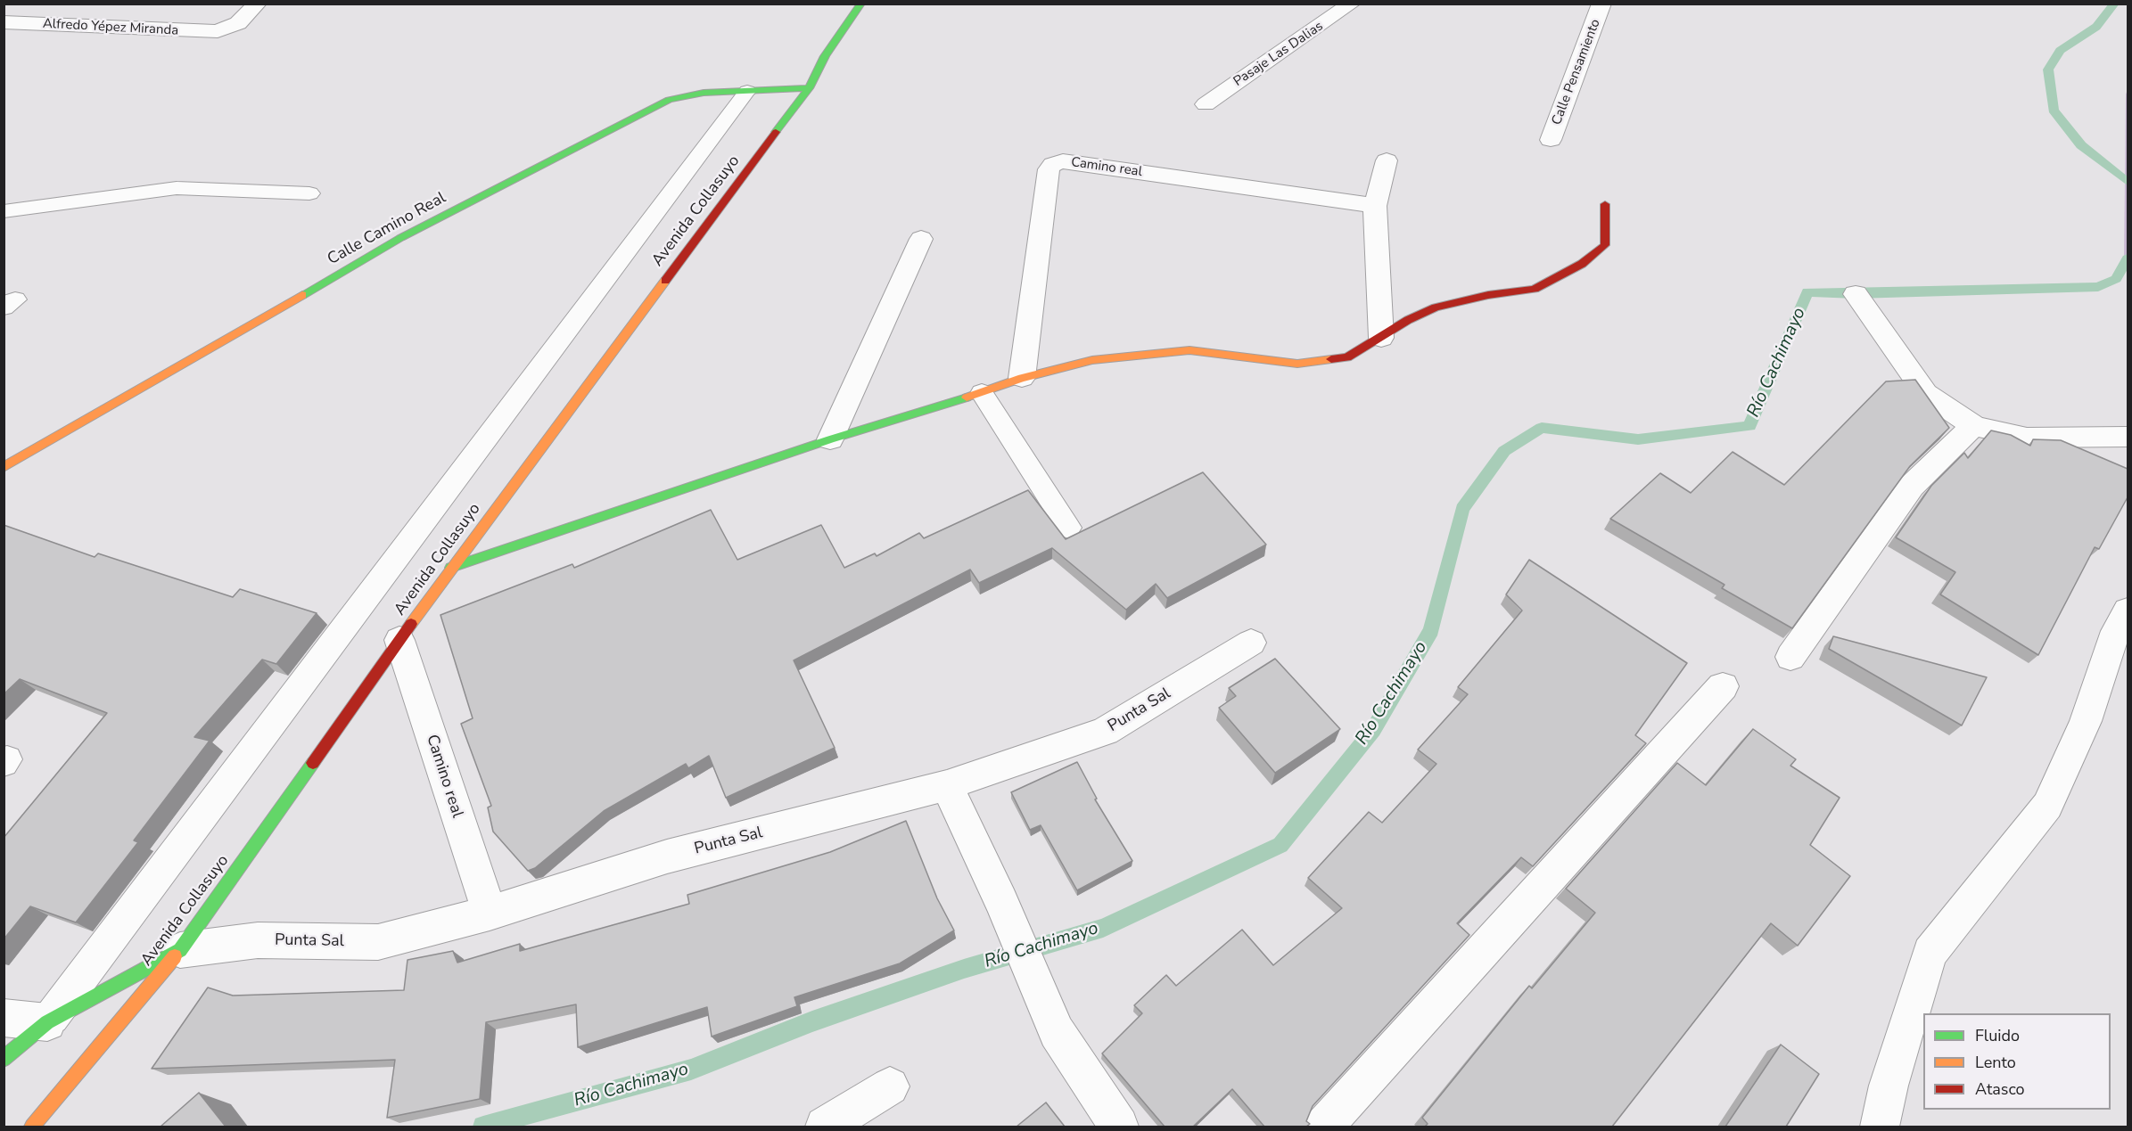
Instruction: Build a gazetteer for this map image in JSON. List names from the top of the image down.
{
  "streets": {
    "street": [
      "Alfredo Yépez Miranda",
      "Pasaje Las Dalias",
      "Calle Pensamiento",
      "Camino real",
      "Avenida Collasuyo",
      "Calle Camino Real",
      "Punta Sal"
    ]
  },
  "crossings": [
    ["Camino real", "Avenida Collasuyo"],
    ["Camino real", "Punta Sal"],
    ["Avenida Collasuyo", "Calle Camino Real"],
    ["Avenida Collasuyo", "Punta Sal"]
  ],
  "water": ["Río Cachimayo"],
  "legend": ["Fluido", "Lento", "Atasco"]
}
